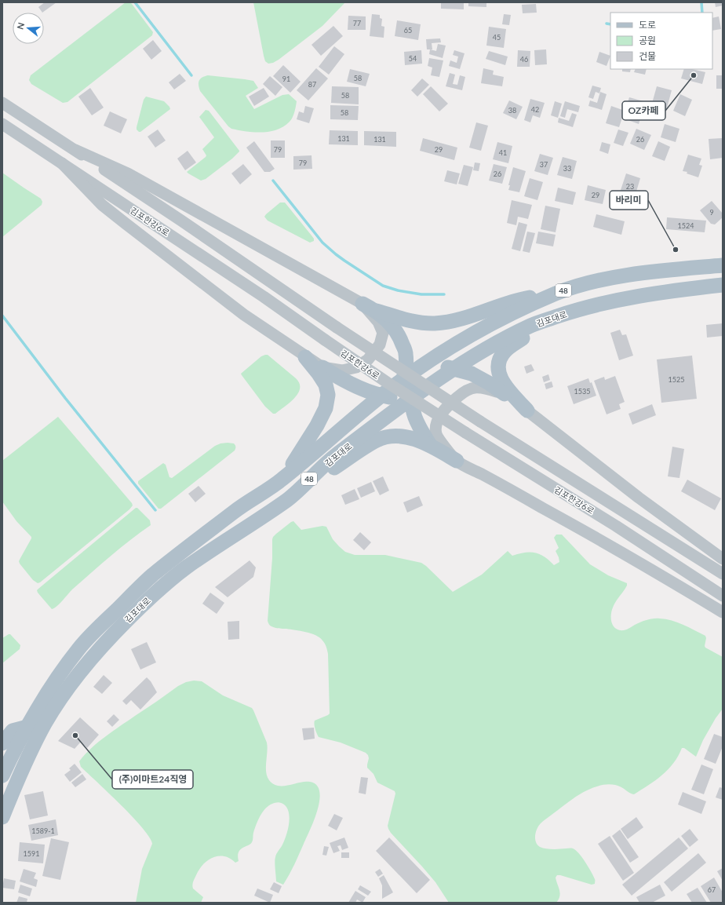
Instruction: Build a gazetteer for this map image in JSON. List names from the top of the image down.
{
  "streets": {
    "main road": ["48", "김포대로"],
    "street": ["김포한강6로"]
  },
  "places": ["OZ카페", "바리미", "(주)이마트24직영"],
  "house_numbers": [
    "77",
    "65",
    "45",
    "54",
    "46",
    "58",
    "91",
    "87",
    "58",
    "42",
    "38",
    "58",
    "131",
    "131",
    "26",
    "79",
    "29",
    "41",
    "79",
    "37",
    "33",
    "26",
    "23",
    "29",
    "9",
    "1524",
    "1525",
    "1535",
    "1589-1",
    "1591",
    "67"
  ],
  "legend": ["도로", "공원", "건물"],
  "north": "left"
}
